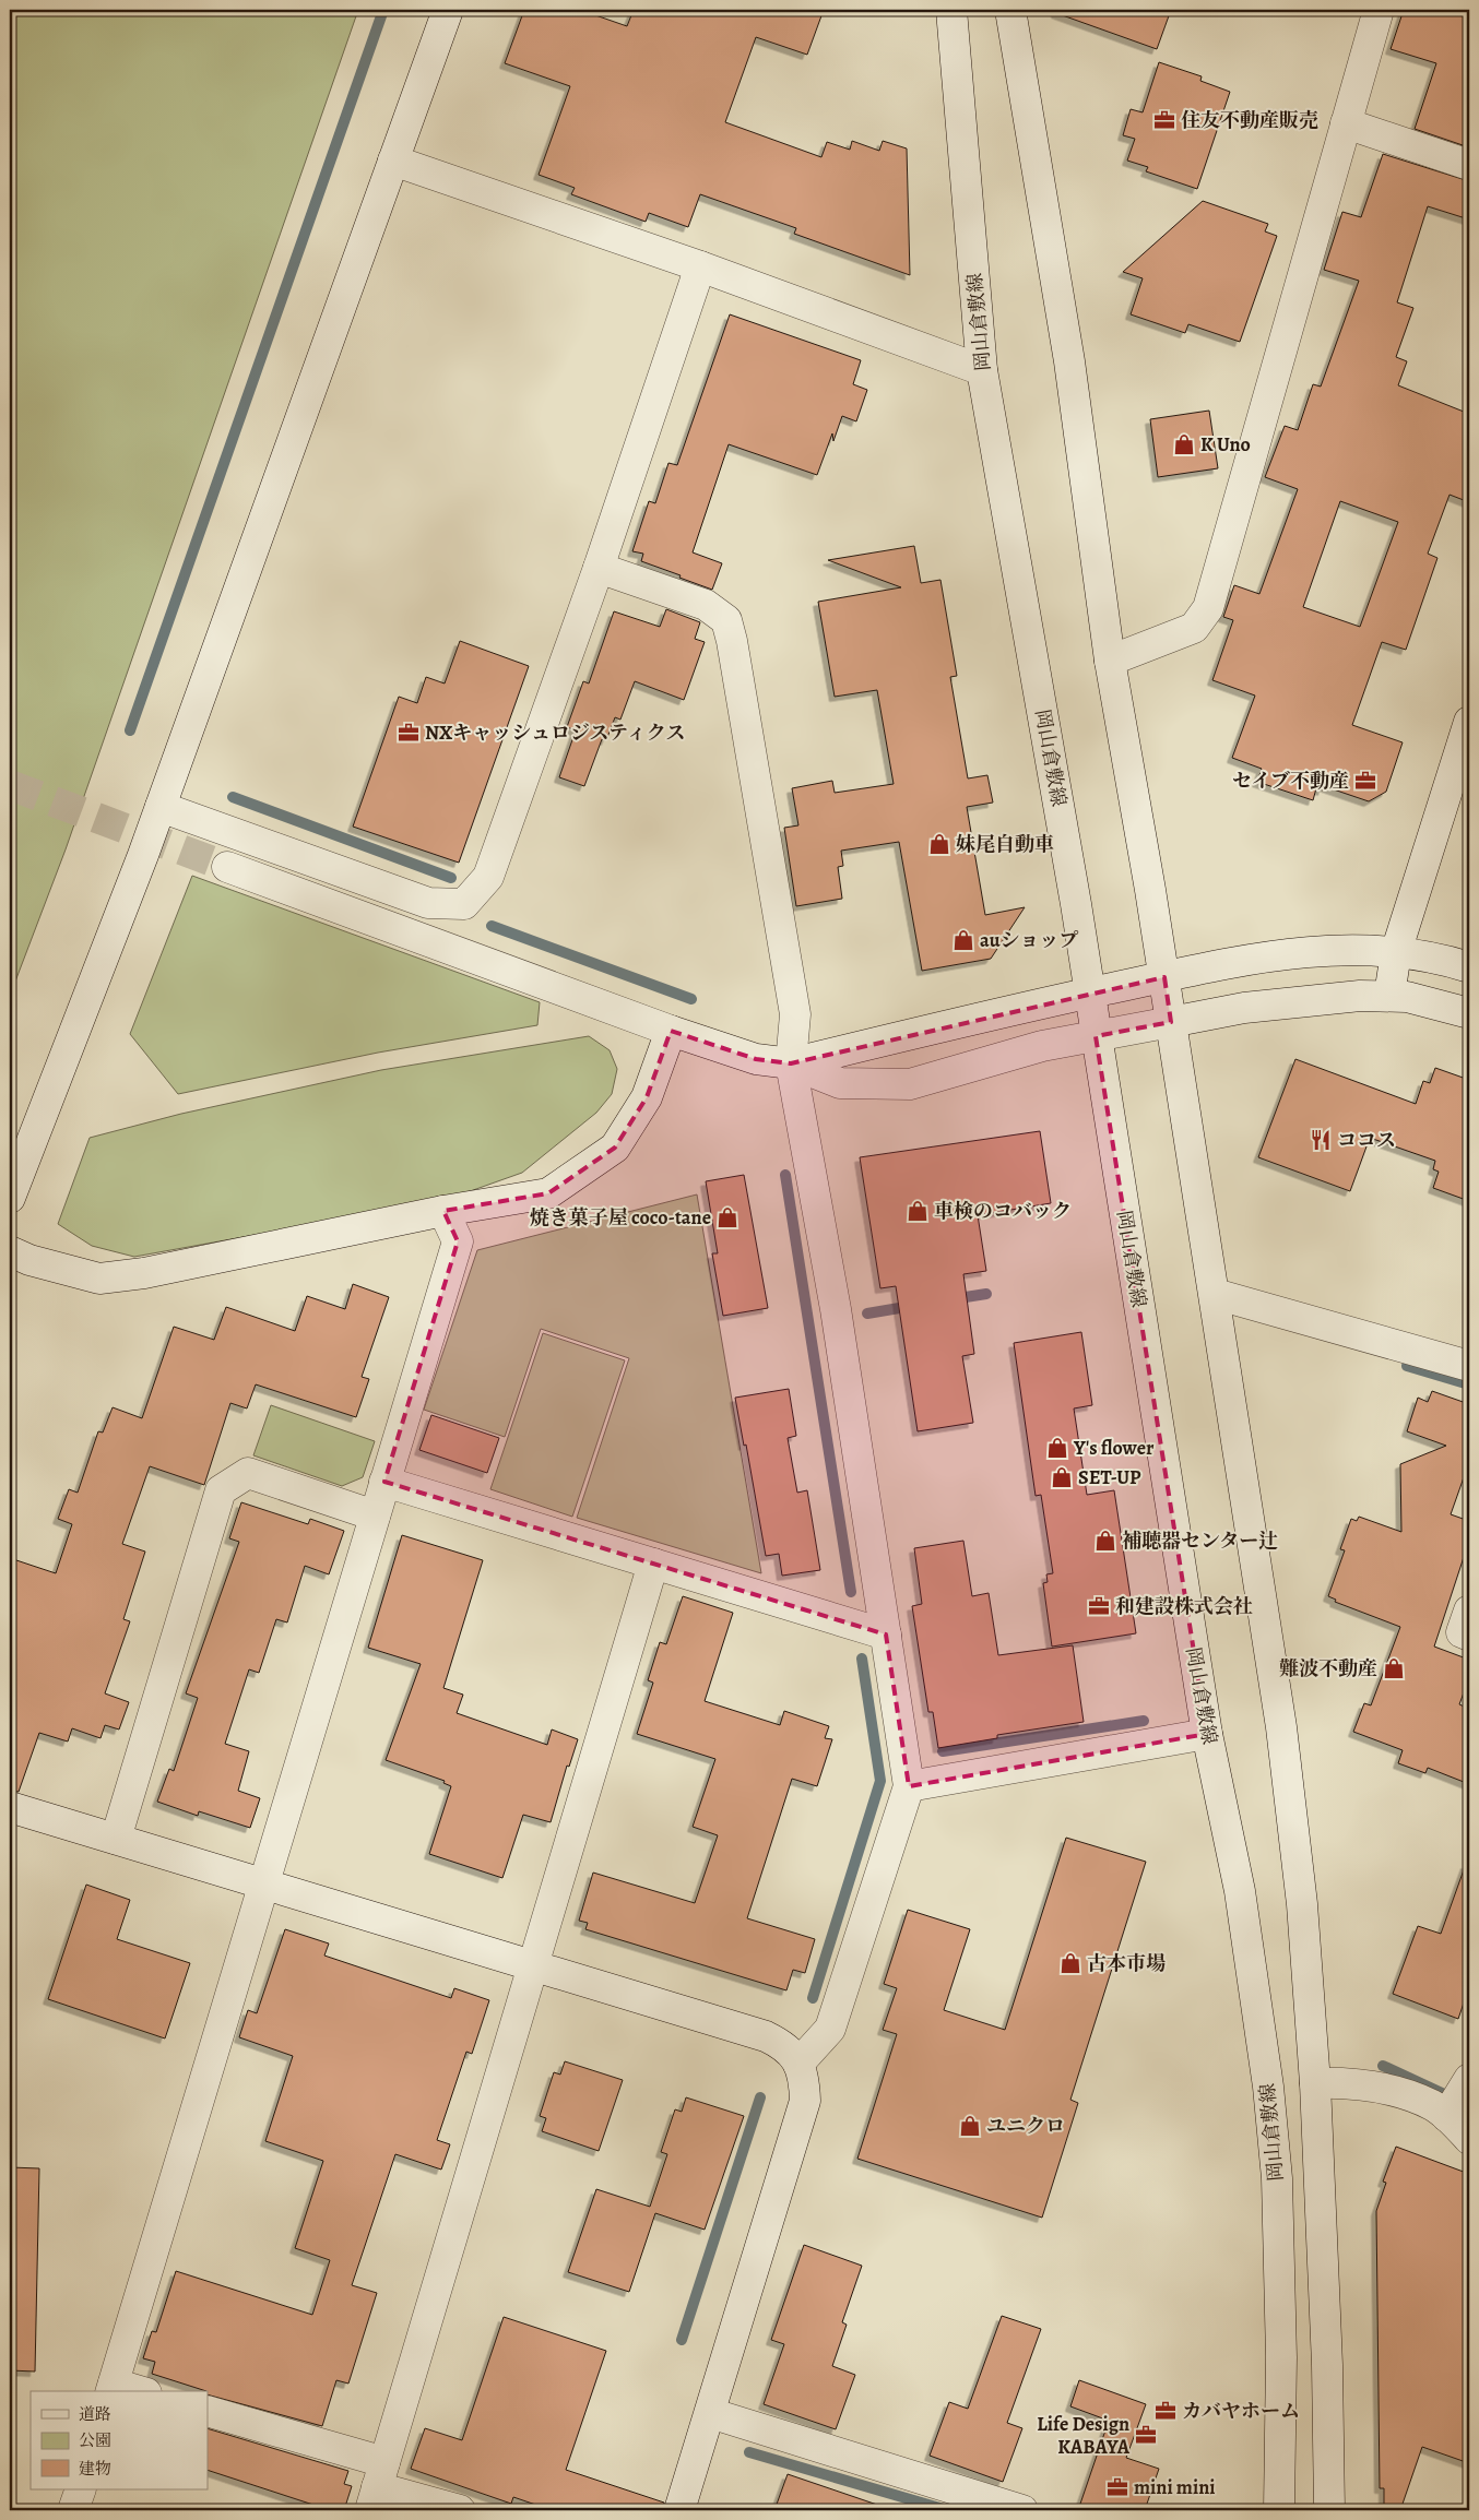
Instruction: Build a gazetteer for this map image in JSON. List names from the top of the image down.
{
  "streets": {
    "street": ["岡山倉敷線"]
  },
  "places": {
    "office": [
      "住友不動産販売",
      "NXキャッシュロジスティクス",
      "セイブ不動産",
      "和建設株式会社",
      "カバヤホーム",
      "Life Design KABAYA",
      "mini mini"
    ],
    "shop": [
      "K Uno",
      "妹尾自動車",
      "auショップ",
      "車検のコバック",
      "焼き菓子屋 coco-tane",
      "Y's flower",
      "SET-UP",
      "補聴器センター辻",
      "難波不動産",
      "古本市場",
      "ユニクロ"
    ],
    "restaurant": ["ココス"]
  },
  "legend": ["道路", "公園", "建物"]
}
